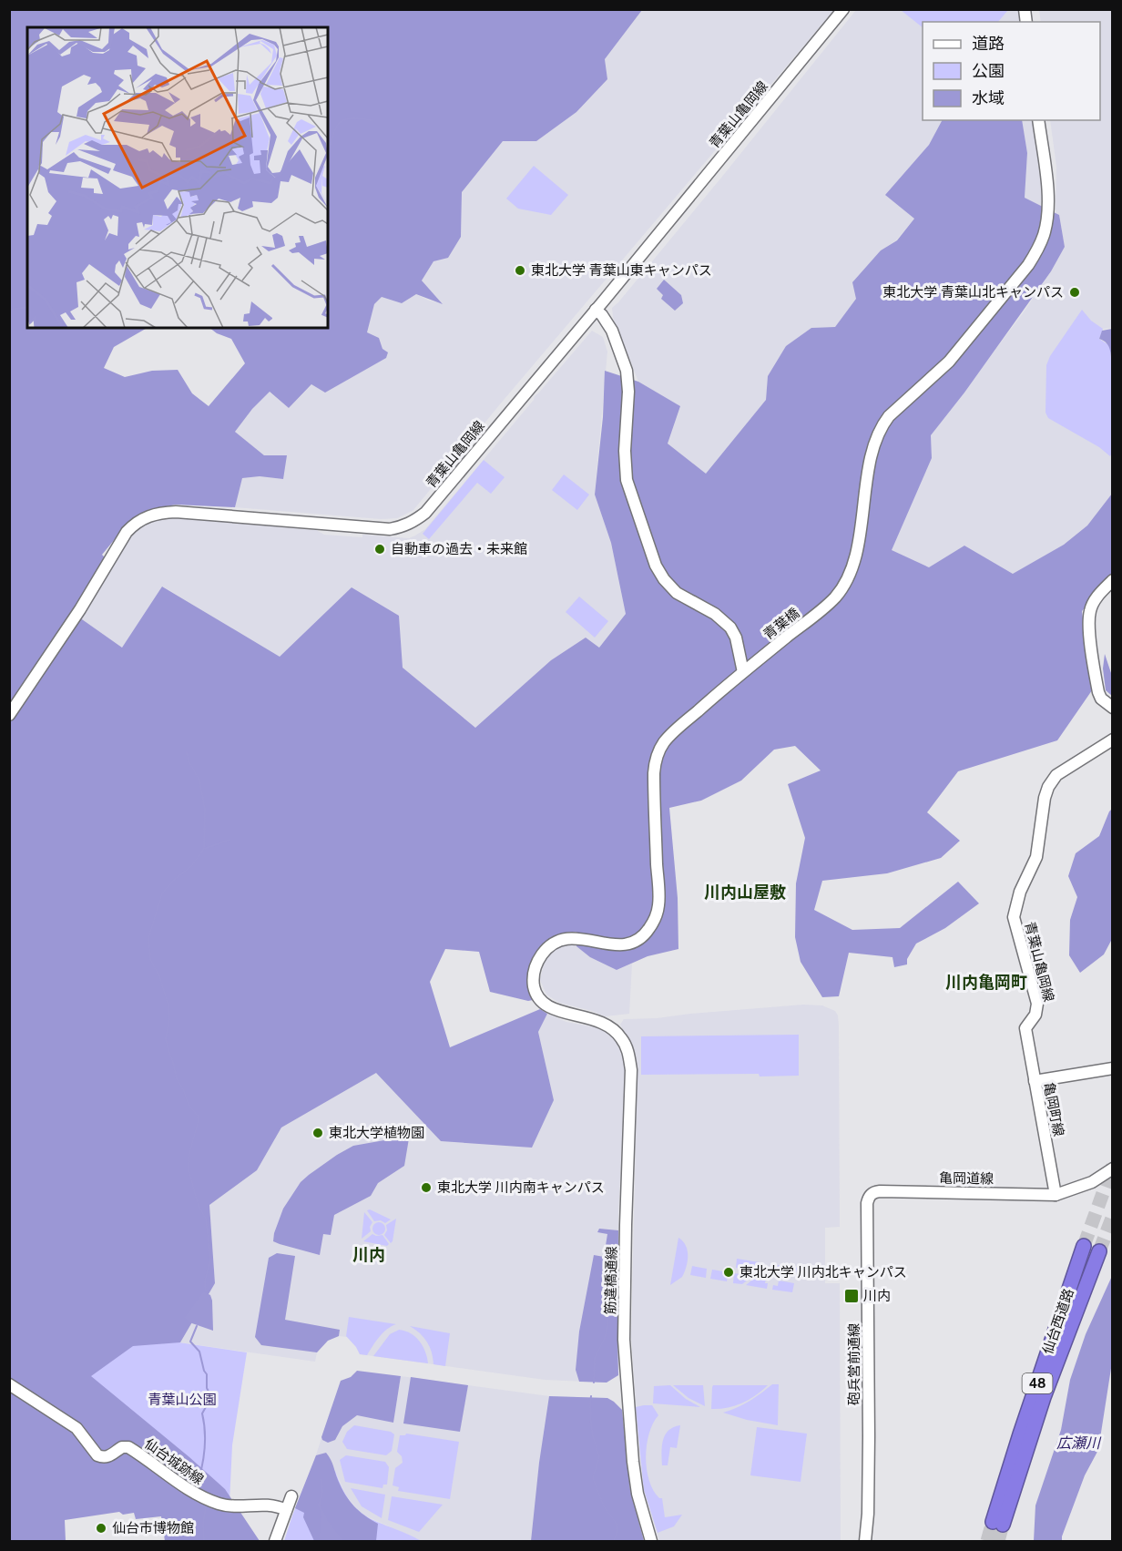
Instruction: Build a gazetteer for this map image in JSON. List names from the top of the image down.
{
  "streets": {
    "highway": ["仙台西道路", "48"],
    "street": [
      "青葉山亀岡線",
      "青葉橋",
      "亀岡町線",
      "亀岡道線",
      "筋違橋通線",
      "砲兵営前通線",
      "仙台城跡線"
    ]
  },
  "crossings": [
    ["青葉山亀岡線", "亀岡町線"],
    ["青葉橋", "筋違橋通線"],
    ["亀岡町線", "亀岡道線"],
    ["亀岡道線", "砲兵営前通線"]
  ],
  "districts": ["川内山屋敷", "川内亀岡町", "川内"],
  "water": ["広瀬川"],
  "parks": ["青葉山公園"],
  "places": {
    "other": [
      "東北大学 青葉山東キャンパス",
      "東北大学 青葉山北キャンパス",
      "自動車の過去・未来館",
      "東北大学植物園",
      "東北大学 川内南キャンパス",
      "東北大学 川内北キャンパス",
      "仙台市博物館"
    ],
    "transit": ["川内"]
  },
  "legend": ["道路", "公園", "水域"]
}
